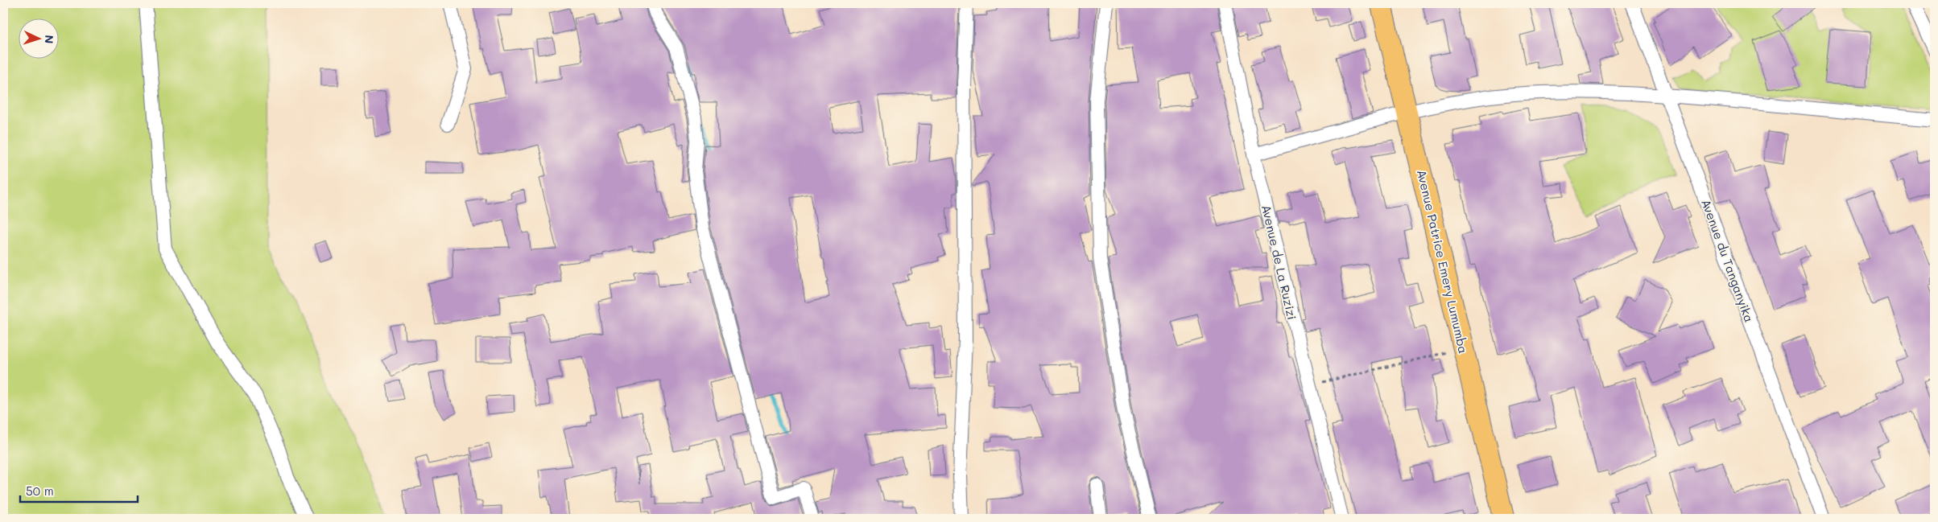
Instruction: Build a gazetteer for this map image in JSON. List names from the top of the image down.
{
  "streets": {
    "main road": ["Avenue Patrice Emery Lumumba"],
    "street": ["Avenue du Tanganyika", "Avenue de La Ruzizi"]
  },
  "scale_bar": "50 m",
  "north": "right"
}
